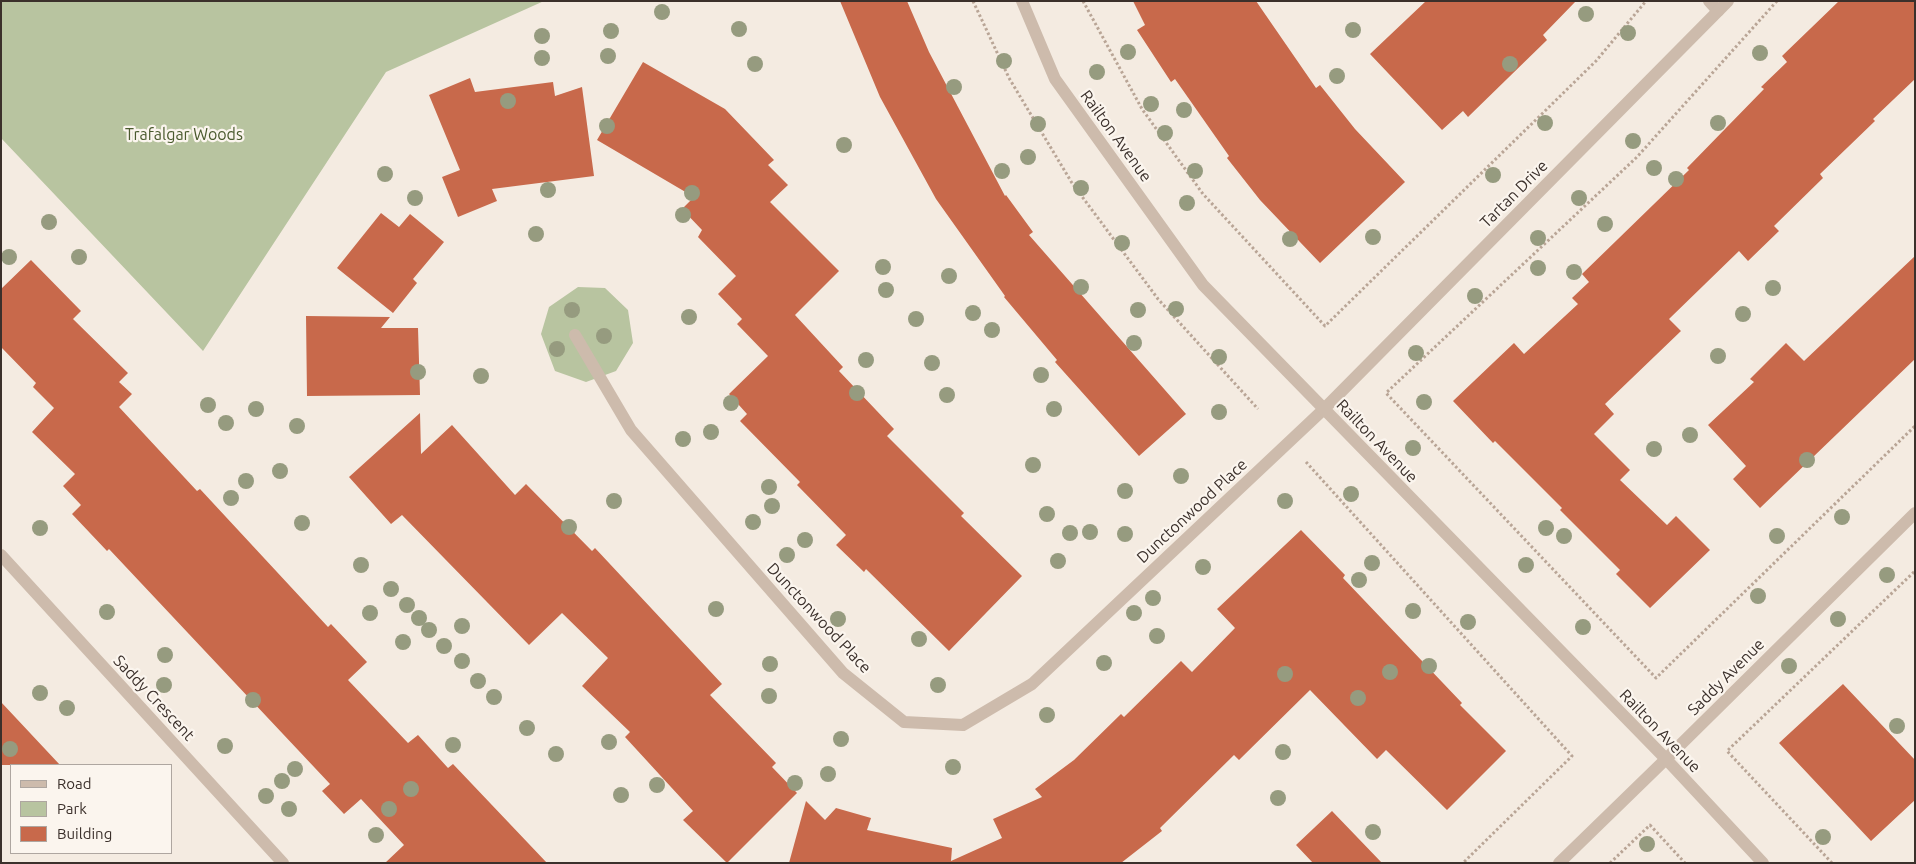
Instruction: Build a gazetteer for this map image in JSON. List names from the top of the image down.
{
  "streets": {
    "street": [
      "Railton Avenue",
      "Tartan Drive",
      "Dunctonwood Place",
      "Saddy Avenue",
      "Saddy Crescent"
    ]
  },
  "crossings": [
    ["Railton Avenue", "Tartan Drive"],
    ["Railton Avenue", "Dunctonwood Place"],
    ["Railton Avenue", "Saddy Avenue"],
    ["Tartan Drive", "Dunctonwood Place"]
  ],
  "parks": ["Trafalgar Woods"],
  "legend": ["Road", "Park", "Building"]
}
